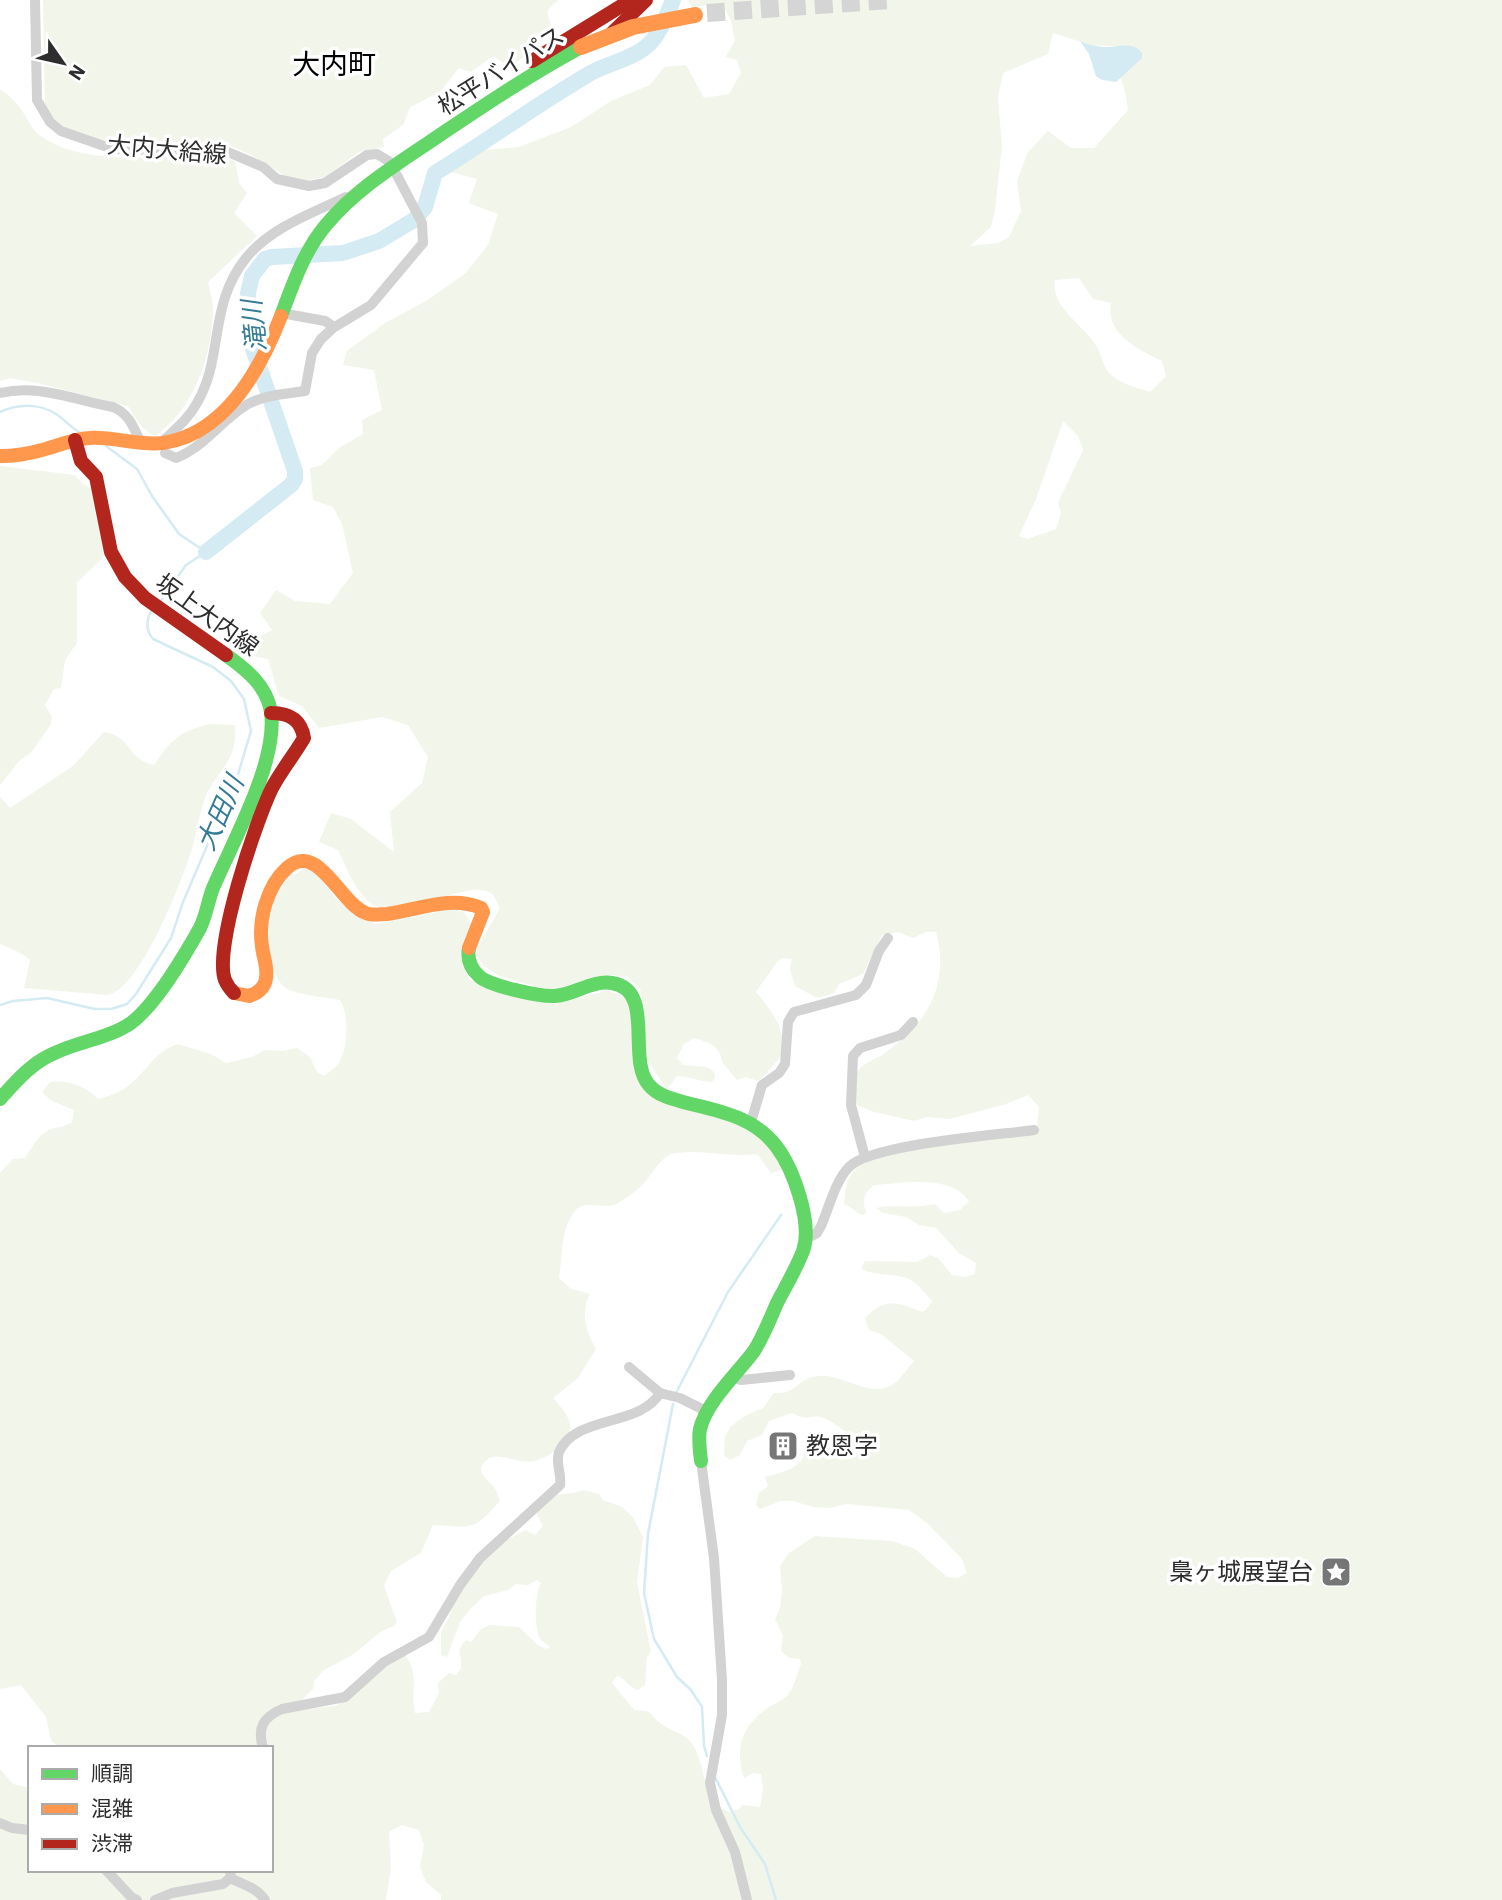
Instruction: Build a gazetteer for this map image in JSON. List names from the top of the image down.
{
  "streets": {
    "main road": ["松平バイパス", "坂上大内線"],
    "street": ["大内大給線"]
  },
  "districts": ["大内町"],
  "water": ["滝川", "大田川"],
  "places": {
    "building": ["教恩字"],
    "place": ["梟ヶ城展望台"]
  },
  "legend": ["順調", "混雑", "渋滞"],
  "north": "bottom right"
}
